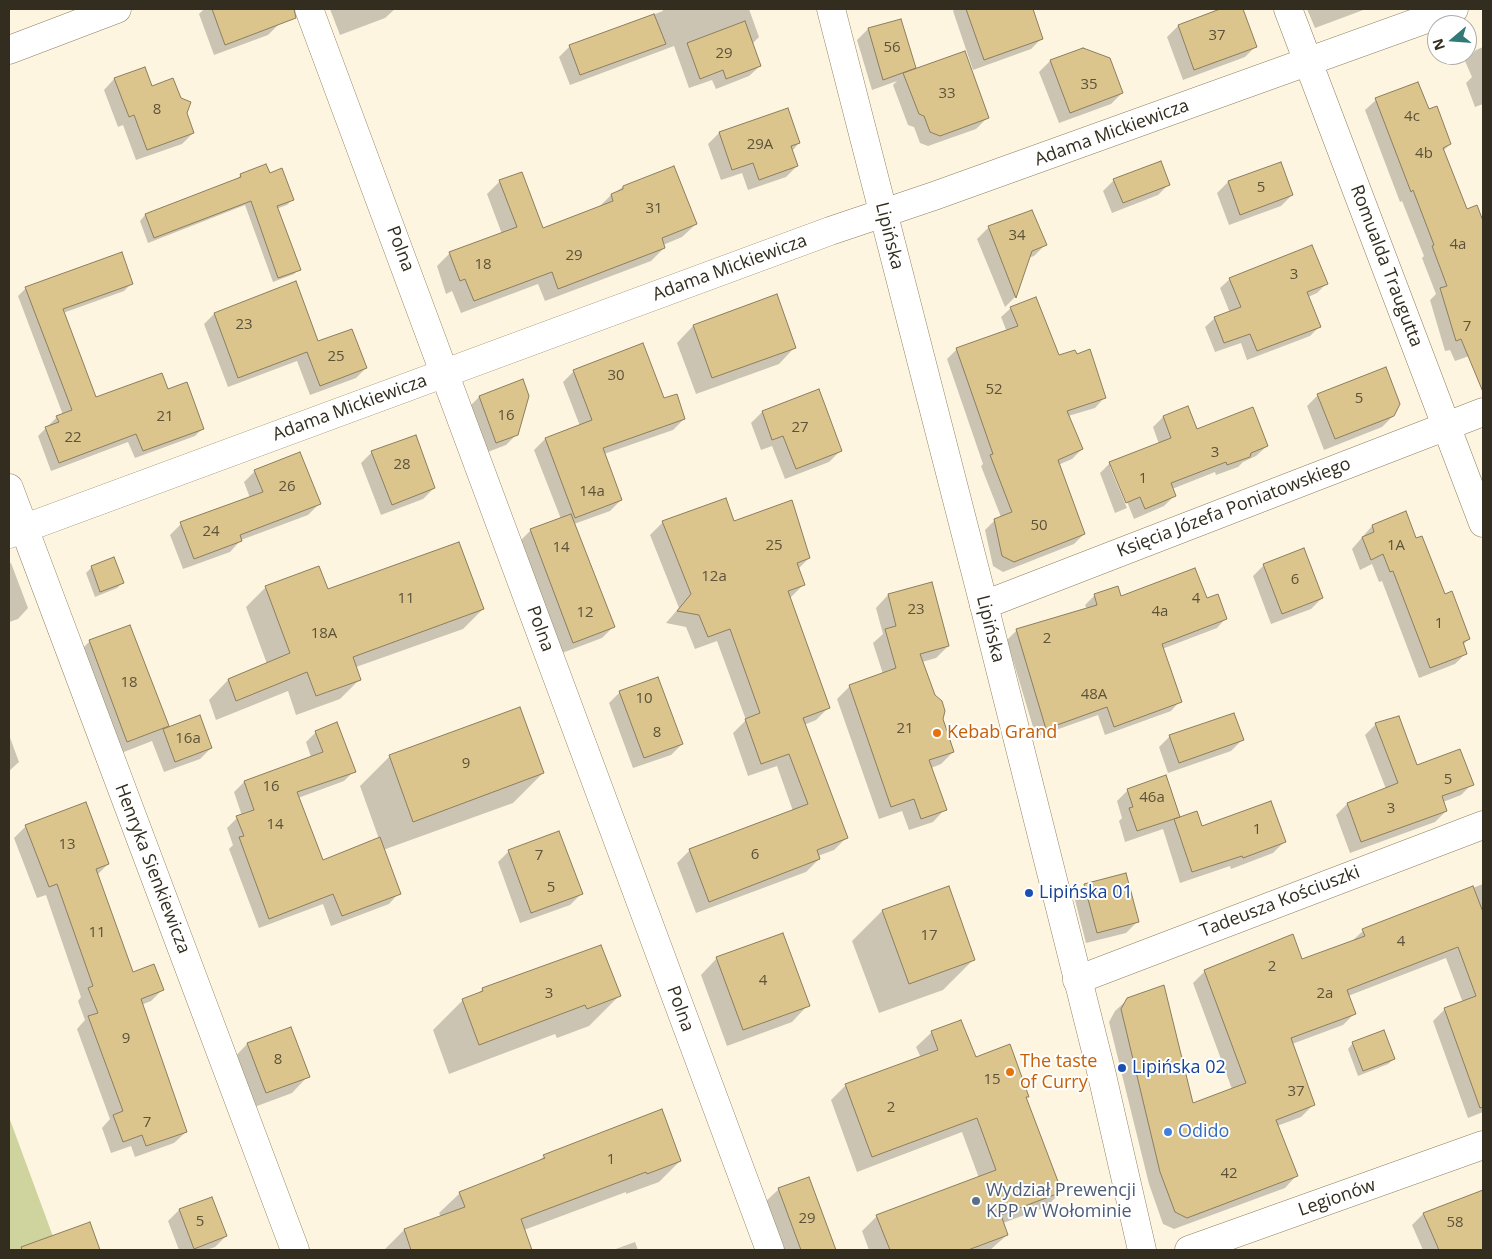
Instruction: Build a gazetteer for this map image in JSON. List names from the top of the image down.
{
  "streets": {
    "street": [
      "Adama Mickiewicza",
      "Lipińska",
      "Polna",
      "Romualda Traugutta",
      "Księcia Józefa Poniatowskiego",
      "Henryka Sienkiewicza",
      "Tadeusza Kościuszki",
      "Legionów"
    ]
  },
  "crossings": [
    ["Adama Mickiewicza", "Lipińska"],
    ["Adama Mickiewicza", "Polna"],
    ["Adama Mickiewicza", "Romualda Traugutta"],
    ["Adama Mickiewicza", "Henryka Sienkiewicza"],
    ["Lipińska", "Księcia Józefa Poniatowskiego"],
    ["Lipińska", "Tadeusza Kościuszki"],
    ["Romualda Traugutta", "Księcia Józefa Poniatowskiego"]
  ],
  "places": [
    "Kebab Grand",
    "Lipińska 01",
    "Lipińska 02",
    "The taste of Curry",
    "Odido",
    "Wydział Prewencji KPP w Wołominie"
  ],
  "house_numbers": [
    "37",
    "56",
    "29",
    "35",
    "33",
    "8",
    "4c",
    "29A",
    "4b",
    "5",
    "31",
    "34",
    "4a",
    "29",
    "18",
    "3",
    "23",
    "7",
    "25",
    "30",
    "52",
    "5",
    "16",
    "21",
    "27",
    "22",
    "3",
    "28",
    "1",
    "26",
    "14a",
    "50",
    "24",
    "25",
    "1A",
    "14",
    "12a",
    "6",
    "11",
    "4",
    "23",
    "4a",
    "12",
    "1",
    "18A",
    "2",
    "18",
    "48A",
    "10",
    "21",
    "8",
    "16a",
    "9",
    "5",
    "16",
    "46a",
    "3",
    "14",
    "1",
    "13",
    "6",
    "7",
    "5",
    "11",
    "17",
    "4",
    "2",
    "4",
    "3",
    "2a",
    "9",
    "8",
    "15",
    "37",
    "2",
    "7",
    "1",
    "42",
    "29",
    "5",
    "58"
  ],
  "north": "left"
}
